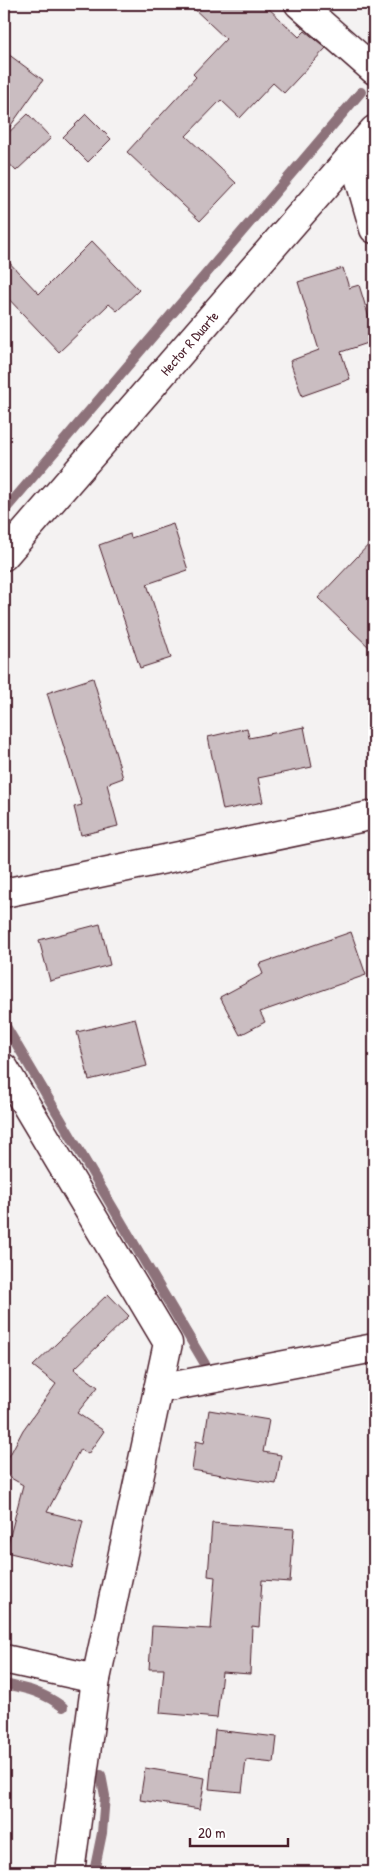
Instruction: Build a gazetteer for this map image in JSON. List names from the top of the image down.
{
  "streets": {
    "street": ["Hector R Duarte"]
  },
  "scale_bar": "20 m"
}
